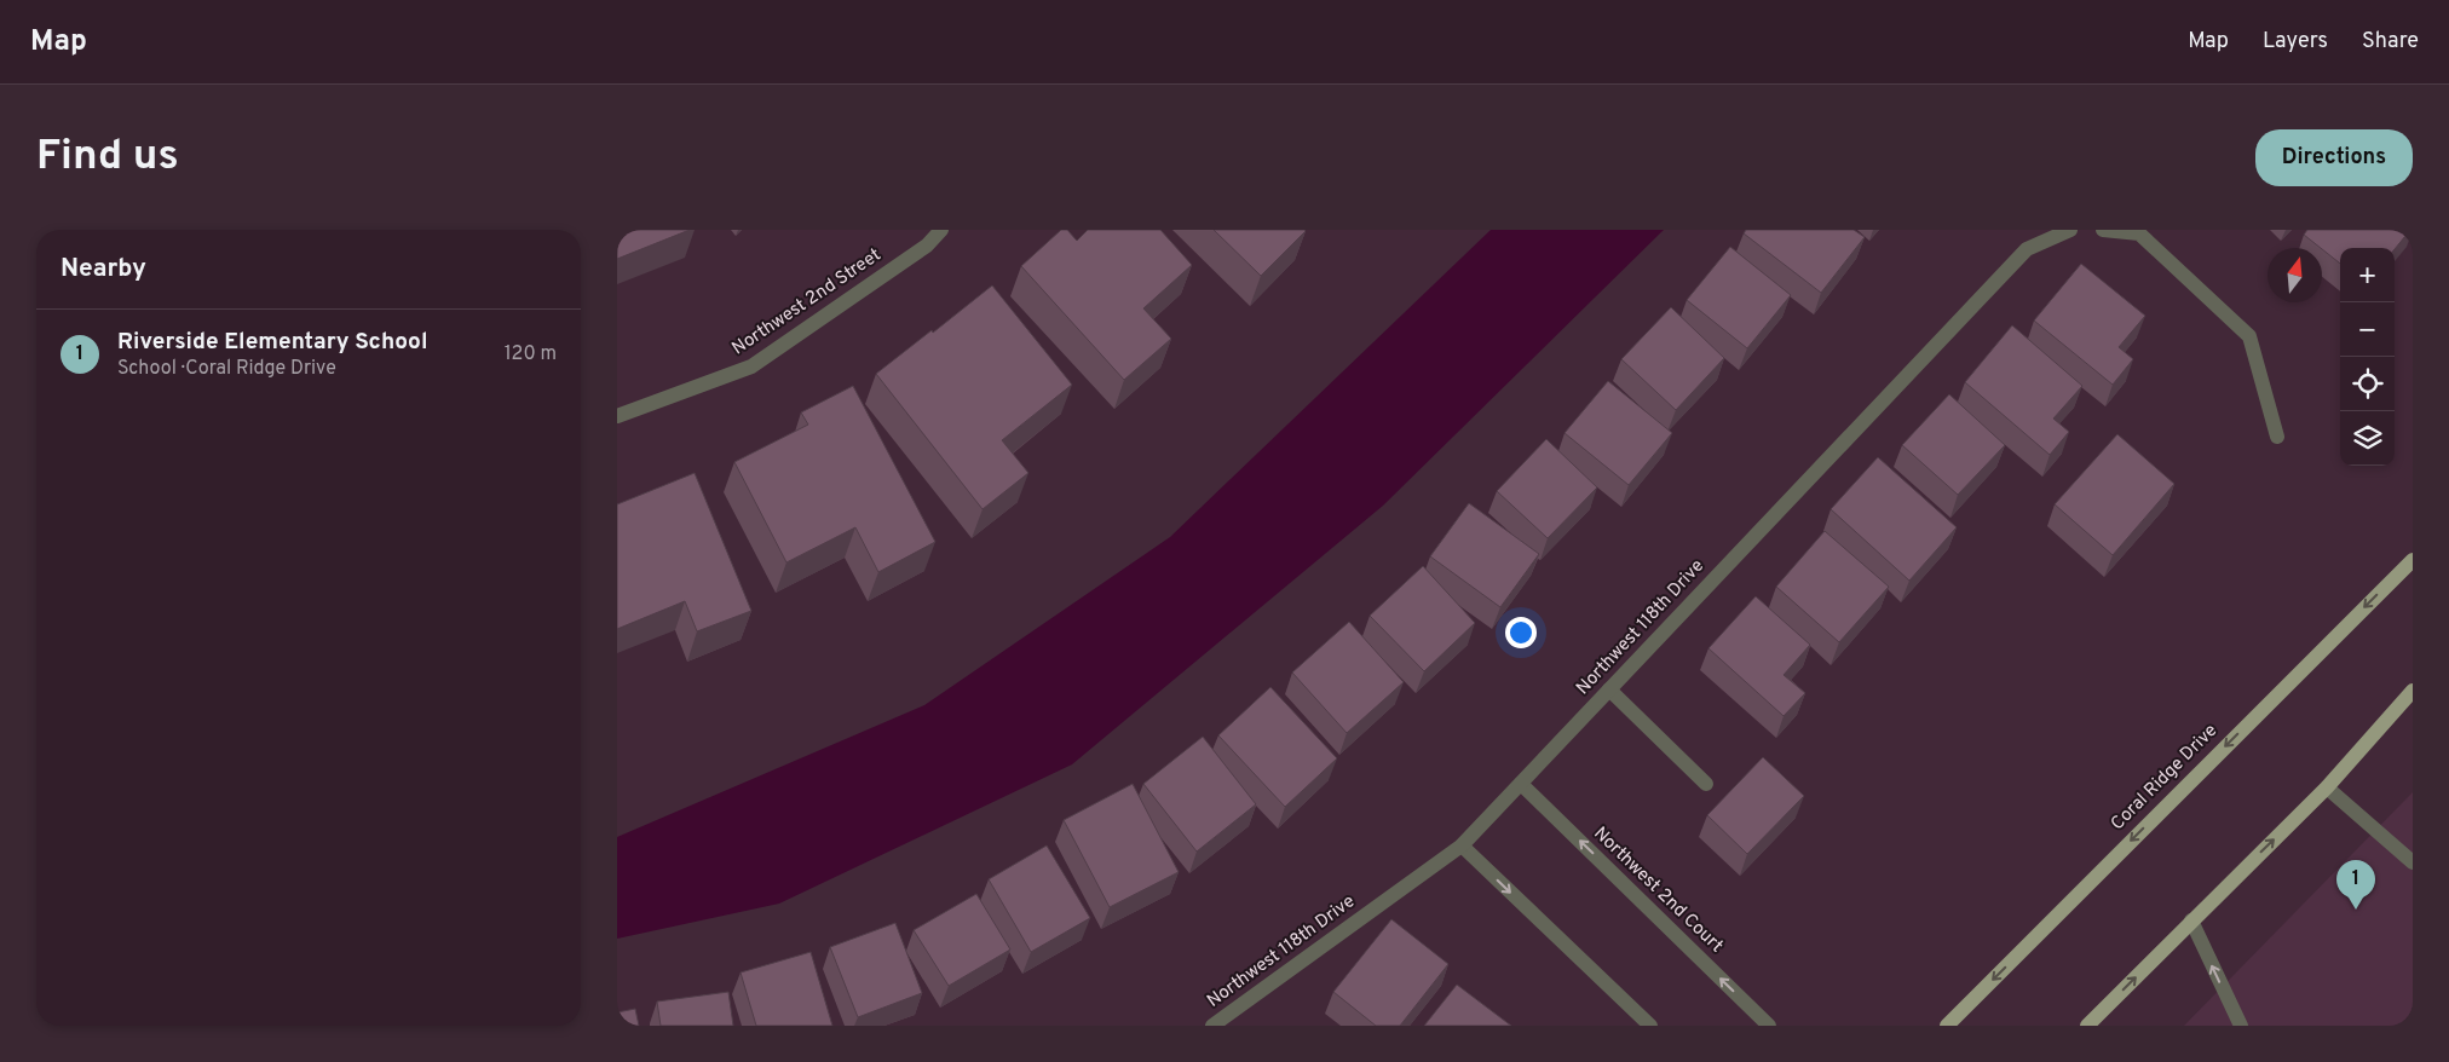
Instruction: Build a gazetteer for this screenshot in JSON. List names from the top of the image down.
{
  "streets": {
    "main road": ["Coral Ridge Drive"],
    "street": ["Northwest 2nd Street", "Northwest 118th Drive", "Northwest 2nd Court"]
  },
  "crossings": [
    ["Northwest 118th Drive", "Northwest 2nd Court"]
  ],
  "north": "top",
  "page": {
    "header": "Map",
    "nav": ["Map", "Layers", "Share"],
    "buttons": "Directions",
    "title": "Find us",
    "heading": "Nearby",
    "map_buttons": ["+", "−"],
    "list": [
      {
        "mark": "1",
        "name": "Riverside Elementary School",
        "note": "School · Coral Ridge Drive",
        "value": "120 m"
      }
    ],
    "pins": "1"
  }
}
